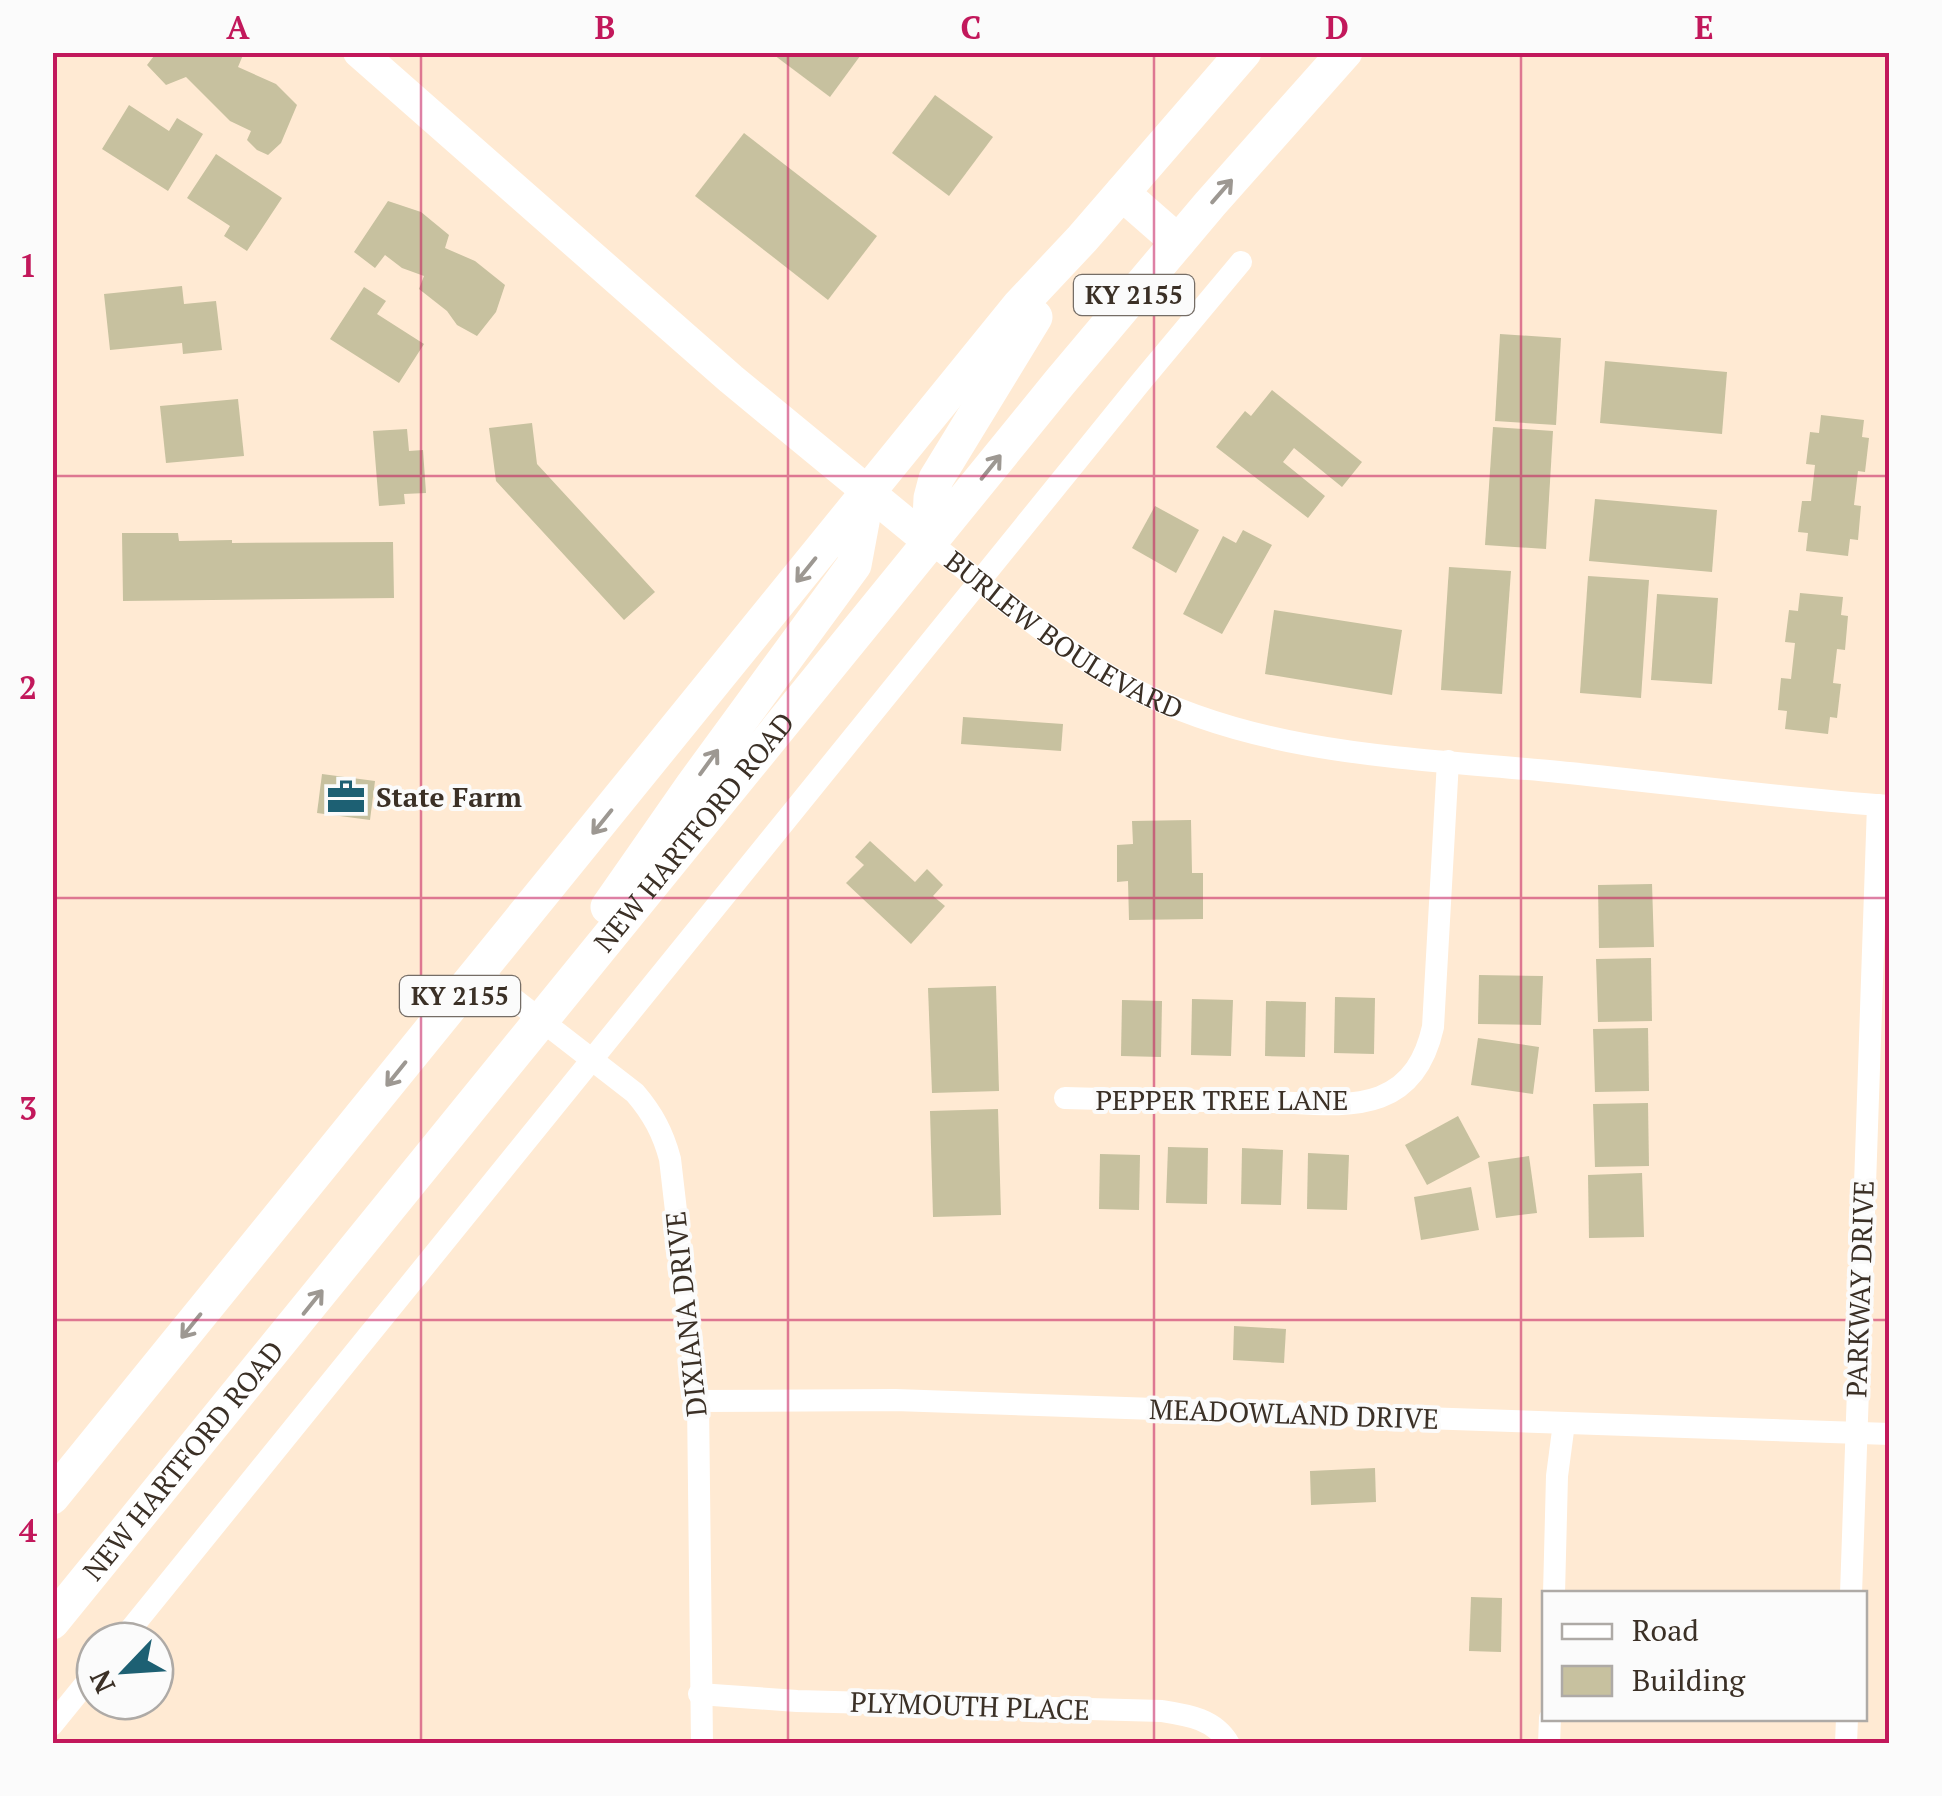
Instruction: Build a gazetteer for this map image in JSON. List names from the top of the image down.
{
  "streets": {
    "main road": ["KY 2155", "NEW HARTFORD ROAD"],
    "street": [
      "BURLEW BOULEVARD",
      "PEPPER TREE LANE",
      "PARKWAY DRIVE",
      "DIXIANA DRIVE",
      "MEADOWLAND DRIVE",
      "PLYMOUTH PLACE"
    ]
  },
  "crossings": [
    ["KY 2155", "BURLEW BOULEVARD"],
    ["KY 2155", "DIXIANA DRIVE"],
    ["BURLEW BOULEVARD", "NEW HARTFORD ROAD"],
    ["BURLEW BOULEVARD", "PEPPER TREE LANE"],
    ["BURLEW BOULEVARD", "PARKWAY DRIVE"],
    ["NEW HARTFORD ROAD", "DIXIANA DRIVE"],
    ["PARKWAY DRIVE", "MEADOWLAND DRIVE"],
    ["DIXIANA DRIVE", "MEADOWLAND DRIVE"],
    ["DIXIANA DRIVE", "PLYMOUTH PLACE"]
  ],
  "places": {
    "office": ["State Farm"]
  },
  "legend": ["Road", "Building"],
  "north": "bottom left",
  "grid": {
    "columns": [
      "A",
      "B",
      "C",
      "D",
      "E"
    ],
    "rows": [
      "1",
      "2",
      "3",
      "4"
    ]
  }
}
